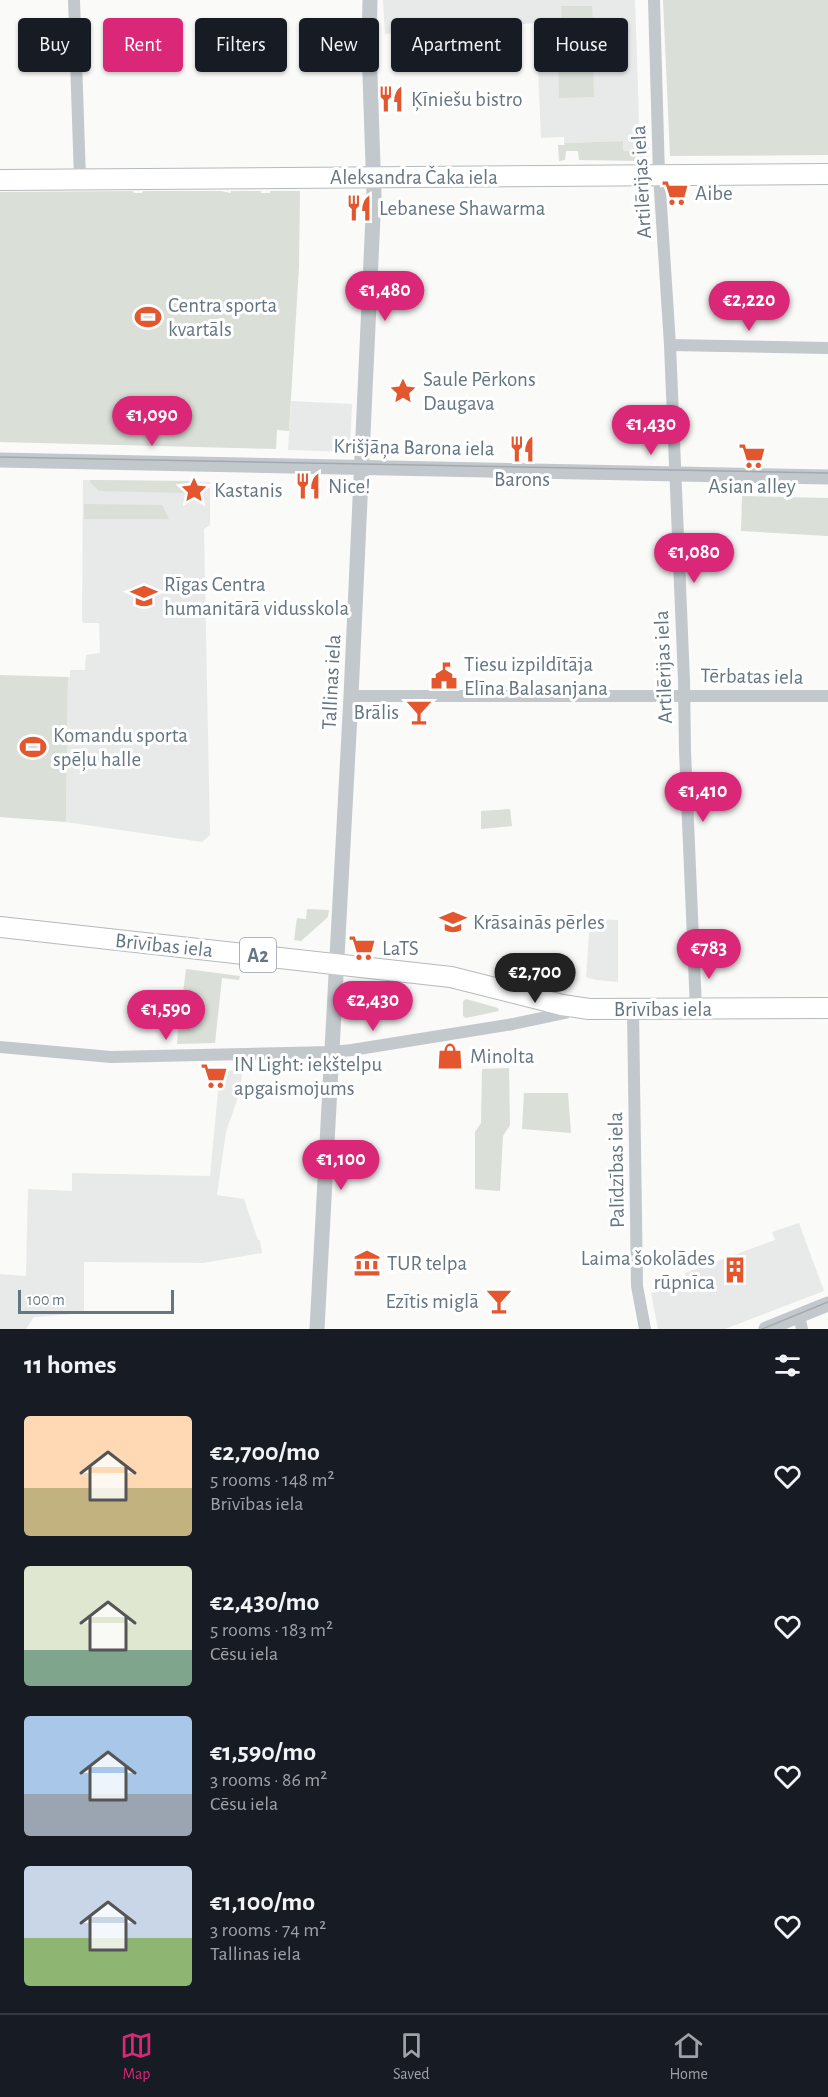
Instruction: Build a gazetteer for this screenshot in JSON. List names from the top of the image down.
{
  "streets": {
    "main road": ["Aleksandra Čaka iela", "Brīvības iela", "A2"],
    "street": [
      "Artilērijas iela",
      "Krišjāņa Barona iela",
      "Tērbatas iela",
      "Tallinas iela",
      "Palīdzības iela"
    ]
  },
  "crossings": [
    ["Aleksandra Čaka iela", "Artilērijas iela"],
    ["Aleksandra Čaka iela", "Tallinas iela"],
    ["Artilērijas iela", "Krišjāņa Barona iela"],
    ["Artilērijas iela", "Tērbatas iela"],
    ["Artilērijas iela", "Brīvības iela"],
    ["Krišjāņa Barona iela", "Tallinas iela"],
    ["Tērbatas iela", "Tallinas iela"],
    ["Tallinas iela", "Brīvības iela"],
    ["Brīvības iela", "Palīdzības iela"]
  ],
  "places": {
    "restaurant": [
      "Ķīniešu bistro",
      "Lebanese Shawarma",
      "Barons",
      "Nice!"
    ],
    "supermarket": [
      "Aibe",
      "Asian alley",
      "LaTS",
      "IN Light: iekštelpu apgaismojums"
    ],
    "sports": ["Centra sporta kvartāls", "Komandu sporta spēļu halle"],
    "place": ["Saule Pērkons Daugava", "Kastanis"],
    "school or university": ["Rīgas Centra humanitārā vidusskola", "Krāsainās pērles"],
    "public building": ["Tiesu izpildītāja Elīna Balasanjana"],
    "bar": ["Brālis", "Ezītis miglā"],
    "shop": ["Minolta"],
    "museum": ["TUR telpa"],
    "building": ["Laima šokolādes rūpnīca"]
  },
  "scale_bar": "100 m",
  "page": {
    "chip": [
      "Buy",
      "Rent",
      "Filters",
      "New",
      "Apartment",
      "House"
    ],
    "price": [
      "€1,480",
      "€2,220",
      "€1,090",
      "€1,430",
      "€1,080",
      "€1,410",
      "€783",
      "€2,700",
      "€2,430",
      "€1,590",
      "€1,100"
    ],
    "scale": "100 m",
    "heading": "11 homes",
    "list": [
      {
        "name": "€2,700/mo",
        "note": "5 rooms · 148 m² · Brīvības iela"
      },
      {
        "name": "€2,430/mo",
        "note": "5 rooms · 183 m² · Cēsu iela"
      },
      {
        "name": "€1,590/mo",
        "note": "3 rooms · 86 m² · Cēsu iela"
      },
      {
        "name": "€1,100/mo",
        "note": "3 rooms · 74 m² · Tallinas iela"
      }
    ],
    "tabs": ["Map", "Saved", "Home"]
  }
}
